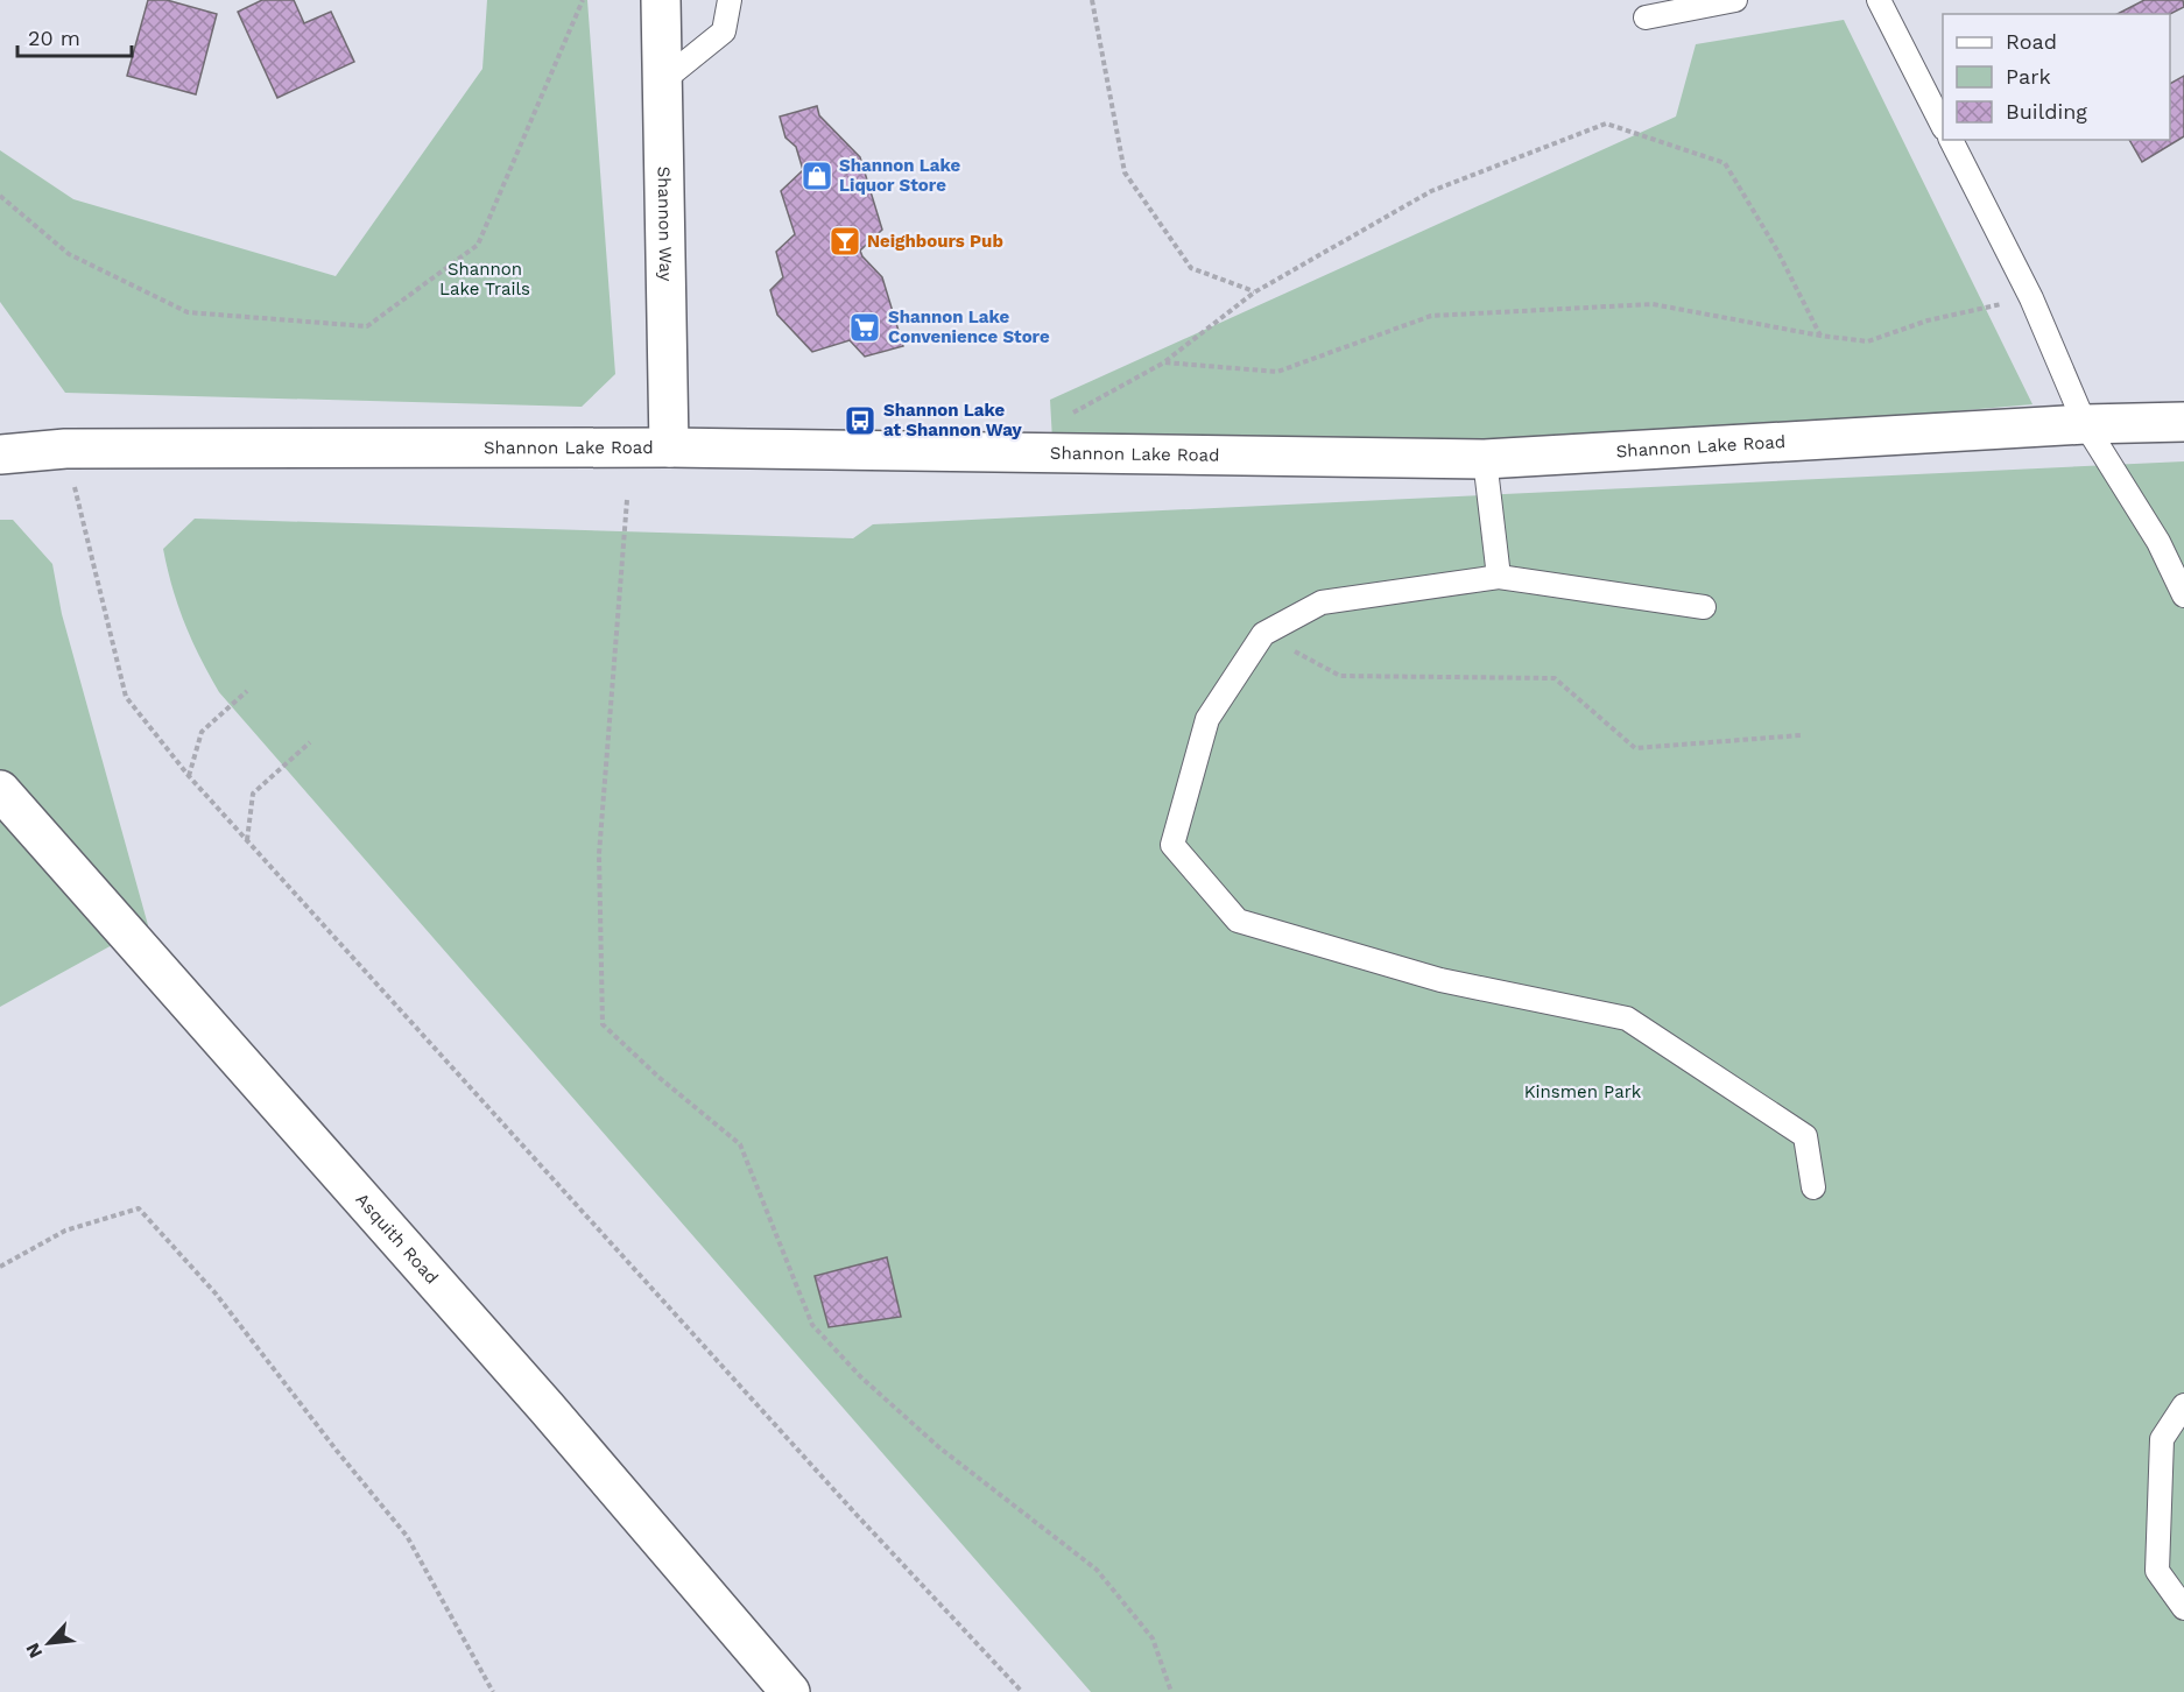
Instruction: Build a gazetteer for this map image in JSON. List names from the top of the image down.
{
  "streets": {
    "main road": ["Shannon Way", "Shannon Lake Road", "Asquith Road"]
  },
  "crossings": [
    ["Shannon Way", "Shannon Lake Road"]
  ],
  "parks": ["Shannon Lake Trails", "Kinsmen Park"],
  "places": {
    "shop": ["Shannon Lake Liquor Store"],
    "bar": ["Neighbours Pub"],
    "supermarket": ["Shannon Lake Convenience Store"],
    "bus stop": ["Shannon Lake at Shannon Way"]
  },
  "legend": ["Road", "Park", "Building"],
  "scale_bar": "20 m",
  "north": "bottom left"
}
